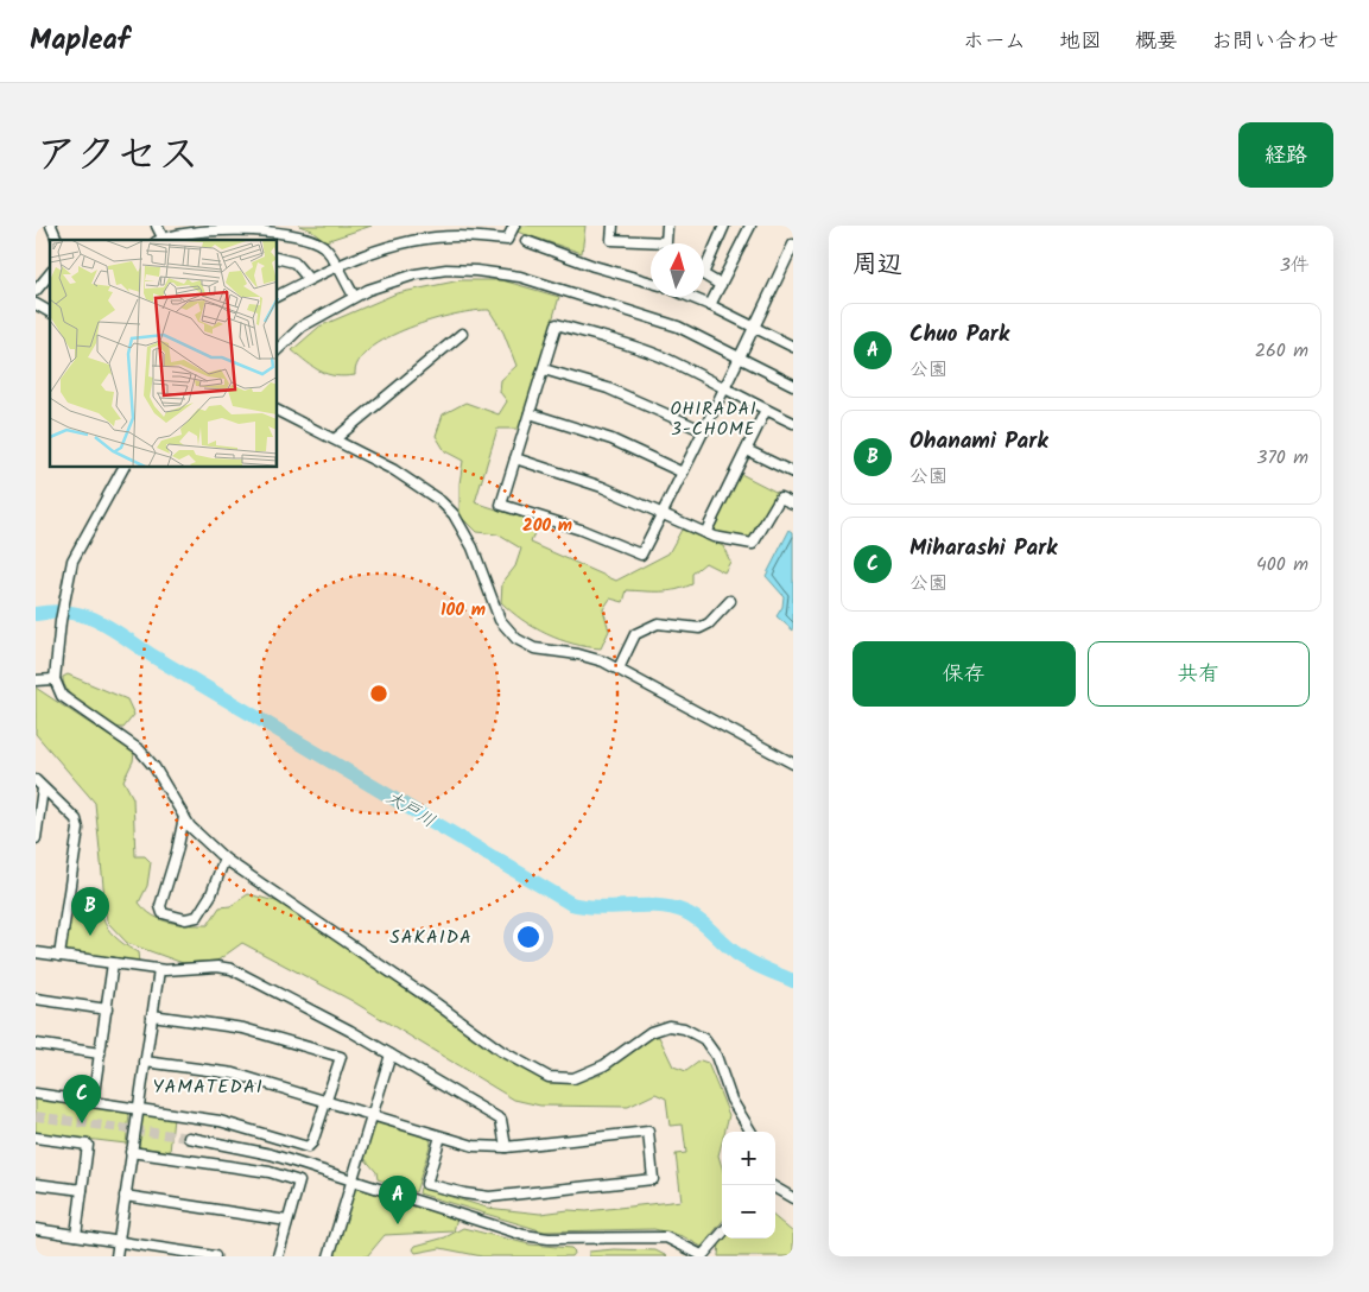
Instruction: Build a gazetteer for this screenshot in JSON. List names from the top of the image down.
{
  "districts": ["OHIRADAI 3-CHOME", "SAKAIDA", "YAMATEDAI"],
  "water": ["大戸川"],
  "north": "top",
  "page": {
    "header": "Mapleaf",
    "nav": [
      "ホーム",
      "地図",
      "概要",
      "お問い合わせ"
    ],
    "title": "アクセス",
    "buttons": [
      "経路",
      ["保存", "共有"]
    ],
    "heading": ["周辺", "3件"],
    "list": [
      {
        "mark": "A",
        "name": "Chuo Park",
        "note": "公園",
        "value": "260 m"
      },
      {
        "mark": "B",
        "name": "Ohanami Park",
        "note": "公園",
        "value": "370 m"
      },
      {
        "mark": "C",
        "name": "Miharashi Park",
        "note": "公園",
        "value": "400 m"
      }
    ],
    "pins": ["B", "C", "A"],
    "map_buttons": ["+", "−"]
  },
  "rings": ["200 m", "100 m"]
}
